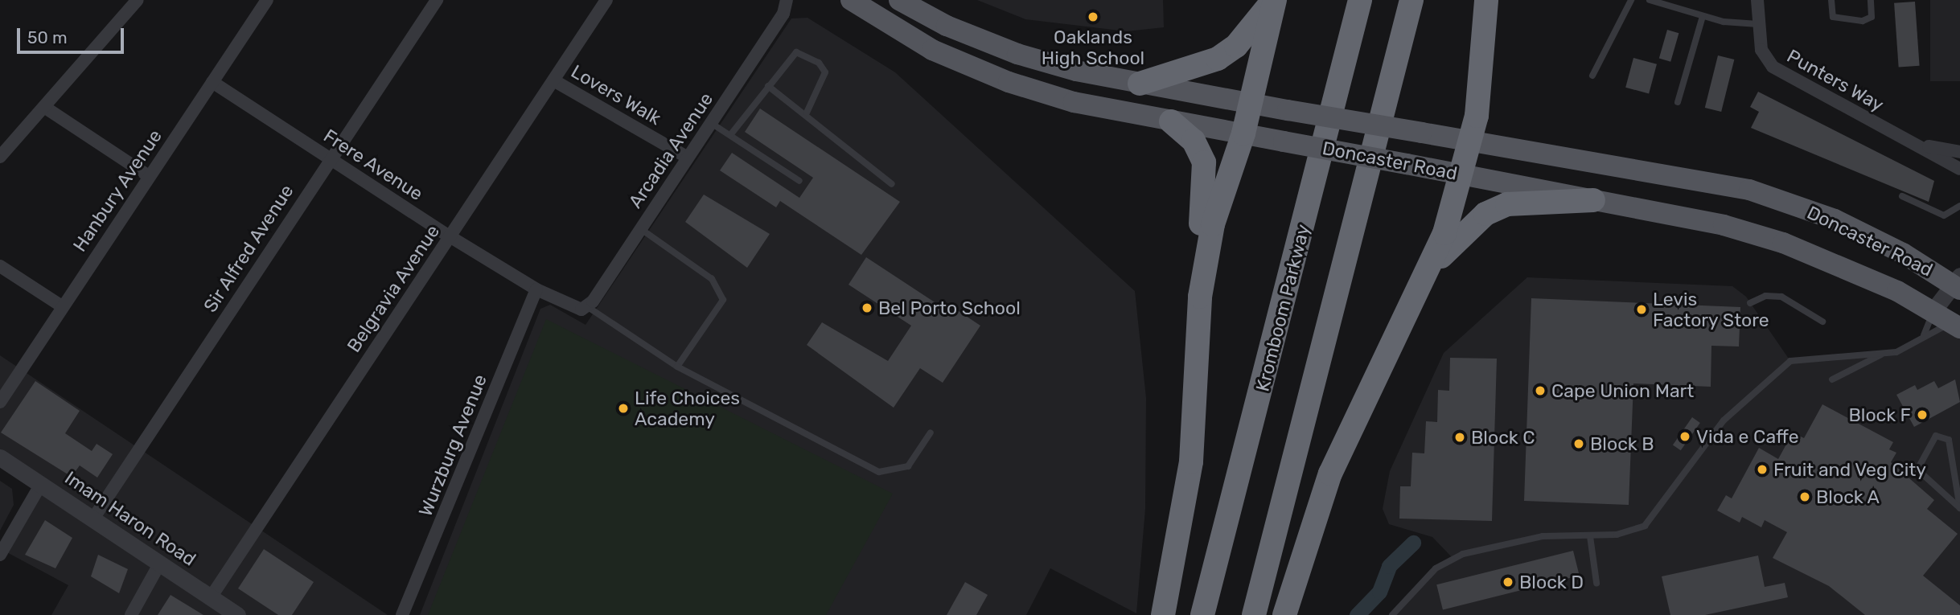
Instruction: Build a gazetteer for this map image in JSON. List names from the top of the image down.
{
  "streets": {
    "highway": ["Kromboom Parkway"],
    "main road": ["Doncaster Road"],
    "street": [
      "Punters Way",
      "Lovers Walk",
      "Arcadia Avenue",
      "Frere Avenue",
      "Hanbury Avenue",
      "Sir Alfred Avenue",
      "Belgravia Avenue",
      "Wurzburg Avenue",
      "Imam Haron Road"
    ]
  },
  "crossings": [
    ["Lovers Walk", "Arcadia Avenue"],
    ["Lovers Walk", "Belgravia Avenue"],
    ["Arcadia Avenue", "Frere Avenue"],
    ["Frere Avenue", "Hanbury Avenue"],
    ["Frere Avenue", "Sir Alfred Avenue"],
    ["Frere Avenue", "Belgravia Avenue"],
    ["Frere Avenue", "Wurzburg Avenue"],
    ["Sir Alfred Avenue", "Imam Haron Road"],
    ["Belgravia Avenue", "Imam Haron Road"]
  ],
  "places": [
    "Oaklands High School",
    "Bel Porto School",
    "Levis Factory Store",
    "Cape Union Mart",
    "Life Choices Academy",
    "Block F",
    "Vida e Caffe",
    "Block C",
    "Block B",
    "Fruit and Veg City",
    "Block A",
    "Block D"
  ],
  "scale_bar": "50 m"
}
